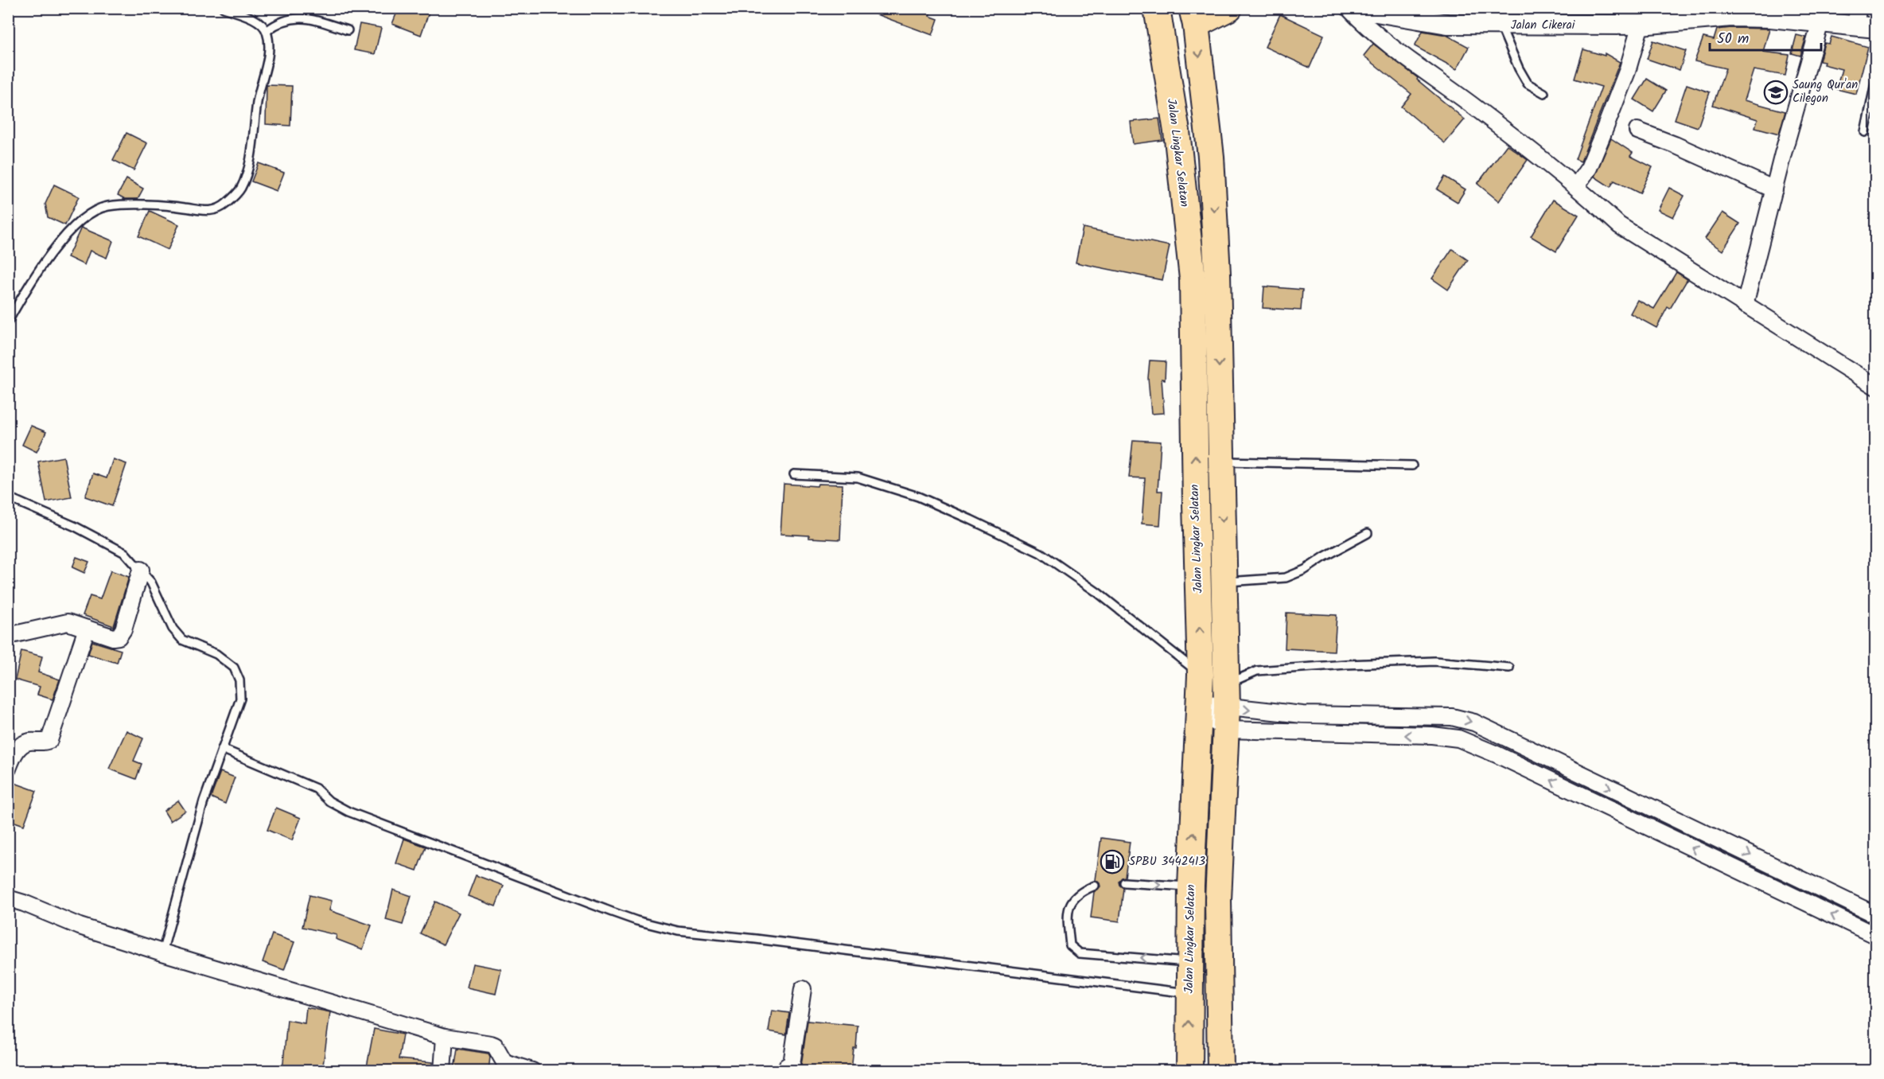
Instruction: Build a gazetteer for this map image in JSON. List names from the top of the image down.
{
  "streets": {
    "highway": ["Jalan Lingkar Selatan"],
    "street": ["Jalan Cikerai"]
  },
  "places": {
    "school or university": ["Saung Qur'an Cilegon"],
    "fuel station": ["SPBU 3442413"]
  },
  "scale_bar": "50 m"
}
